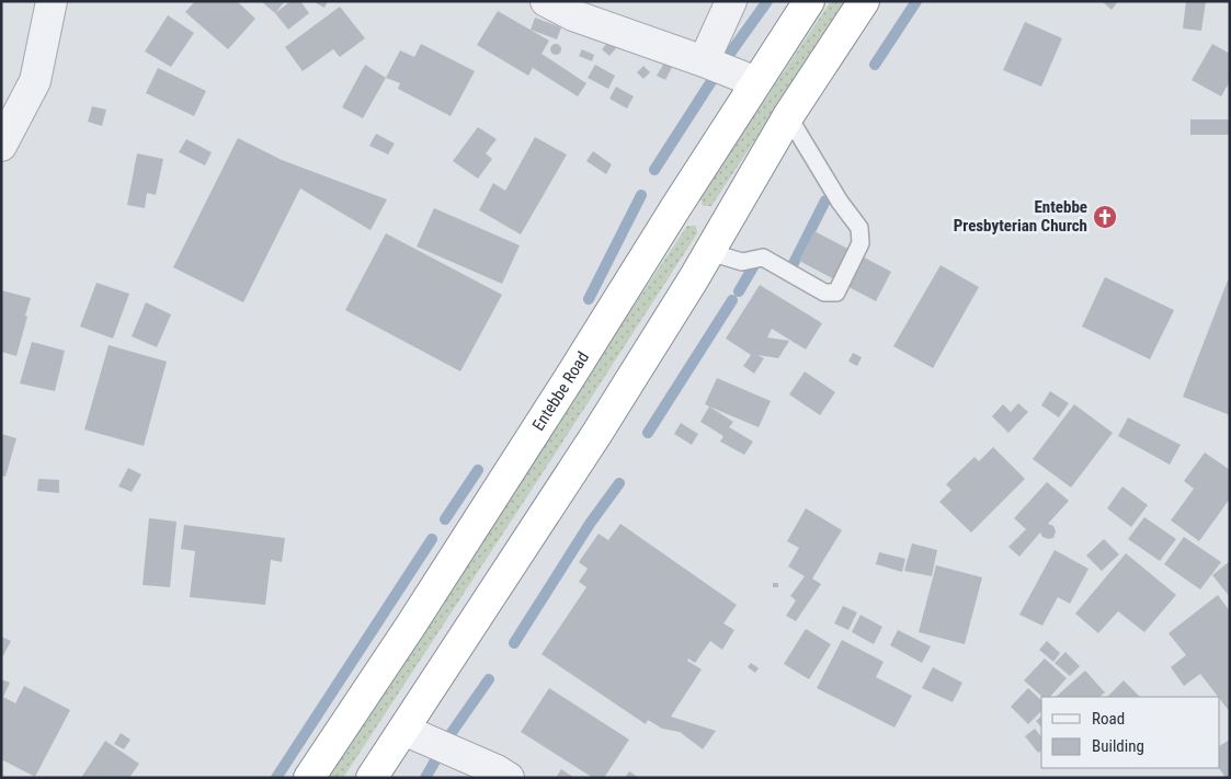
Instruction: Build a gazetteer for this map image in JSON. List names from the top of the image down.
{
  "streets": {
    "highway": ["Entebbe Road"]
  },
  "places": {
    "church": ["Entebbe Presbyterian Church"]
  },
  "legend": ["Road", "Building"]
}
